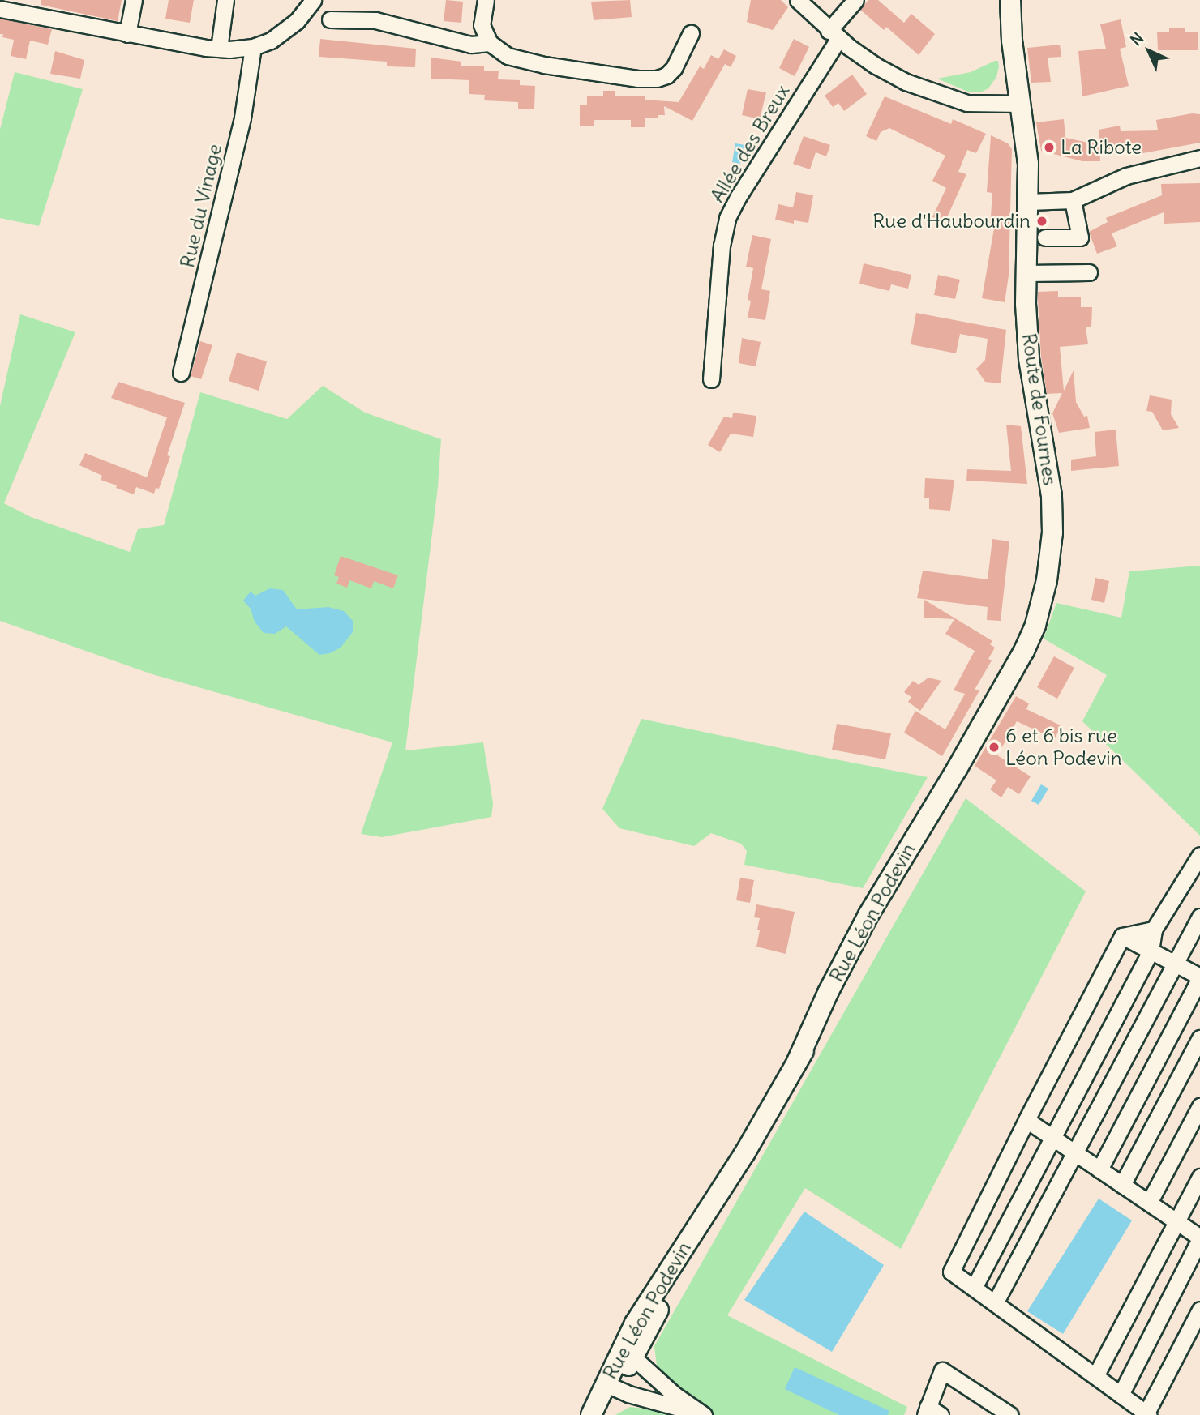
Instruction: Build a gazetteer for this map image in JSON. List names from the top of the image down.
{
  "streets": {
    "main road": ["Route de Fournes", "Rue Léon Podevin"],
    "street": ["Allée des Breux", "Rue du Vinage"]
  },
  "crossings": [
    ["Route de Fournes", "Rue Léon Podevin"]
  ],
  "places": ["La Ribote", "Rue d'Haubourdin", "6 et 6 bis rue Léon Podevin"],
  "north": "top left"
}
